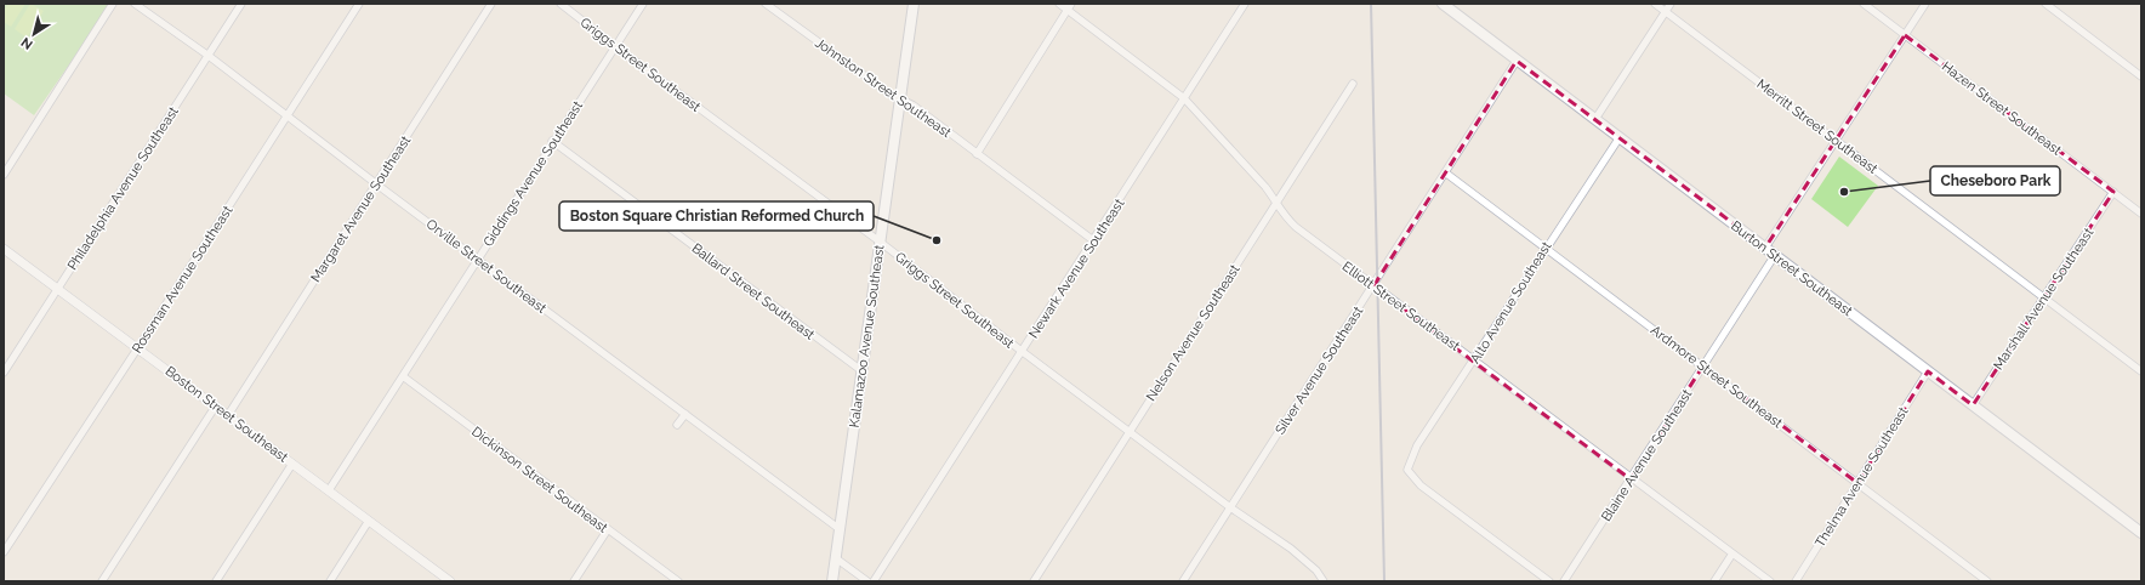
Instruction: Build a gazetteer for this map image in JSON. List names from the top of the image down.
{
  "streets": {
    "main road": ["Burton Street Southeast", "Kalamazoo Avenue Southeast"],
    "street": [
      "Griggs Street Southeast",
      "Johnston Street Southeast",
      "Hazen Street Southeast",
      "Merritt Street Southeast",
      "Giddings Avenue Southeast",
      "Philadelphia Avenue Southeast",
      "Margaret Avenue Southeast",
      "Orville Street Southeast",
      "Newark Avenue Southeast",
      "Rossman Avenue Southeast",
      "Ballard Street Southeast",
      "Marshall Avenue Southeast",
      "Alto Avenue Southeast",
      "Elliott Street Southeast",
      "Nelson Avenue Southeast",
      "Silver Avenue Southeast",
      "Ardmore Street Southeast",
      "Boston Street Southeast",
      "Blaine Avenue Southeast",
      "Thelma Avenue Southeast",
      "Dickinson Street Southeast"
    ]
  },
  "crossings": [
    ["Griggs Street Southeast", "Giddings Avenue Southeast"],
    ["Griggs Street Southeast", "Newark Avenue Southeast"],
    ["Griggs Street Southeast", "Nelson Avenue Southeast"],
    ["Griggs Street Southeast", "Kalamazoo Avenue Southeast"],
    ["Griggs Street Southeast", "Silver Avenue Southeast"],
    ["Johnston Street Southeast", "Newark Avenue Southeast"],
    ["Johnston Street Southeast", "Kalamazoo Avenue Southeast"],
    ["Hazen Street Southeast", "Marshall Avenue Southeast"],
    ["Merritt Street Southeast", "Marshall Avenue Southeast"],
    ["Giddings Avenue Southeast", "Orville Street Southeast"],
    ["Giddings Avenue Southeast", "Ballard Street Southeast"],
    ["Giddings Avenue Southeast", "Boston Street Southeast"],
    ["Giddings Avenue Southeast", "Dickinson Street Southeast"],
    ["Philadelphia Avenue Southeast", "Orville Street Southeast"],
    ["Philadelphia Avenue Southeast", "Boston Street Southeast"],
    ["Margaret Avenue Southeast", "Orville Street Southeast"],
    ["Margaret Avenue Southeast", "Boston Street Southeast"],
    ["Orville Street Southeast", "Rossman Avenue Southeast"],
    ["Orville Street Southeast", "Kalamazoo Avenue Southeast"],
    ["Newark Avenue Southeast", "Elliott Street Southeast"],
    ["Burton Street Southeast", "Marshall Avenue Southeast"],
    ["Burton Street Southeast", "Alto Avenue Southeast"],
    ["Burton Street Southeast", "Silver Avenue Southeast"],
    ["Burton Street Southeast", "Blaine Avenue Southeast"],
    ["Burton Street Southeast", "Thelma Avenue Southeast"],
    ["Rossman Avenue Southeast", "Boston Street Southeast"],
    ["Ballard Street Southeast", "Kalamazoo Avenue Southeast"],
    ["Alto Avenue Southeast", "Elliott Street Southeast"],
    ["Alto Avenue Southeast", "Ardmore Street Southeast"],
    ["Elliott Street Southeast", "Nelson Avenue Southeast"],
    ["Elliott Street Southeast", "Silver Avenue Southeast"],
    ["Elliott Street Southeast", "Blaine Avenue Southeast"],
    ["Silver Avenue Southeast", "Ardmore Street Southeast"],
    ["Ardmore Street Southeast", "Blaine Avenue Southeast"],
    ["Ardmore Street Southeast", "Thelma Avenue Southeast"]
  ],
  "places": ["Cheseboro Park", "Boston Square Christian Reformed Church"],
  "north": "bottom left"
}
